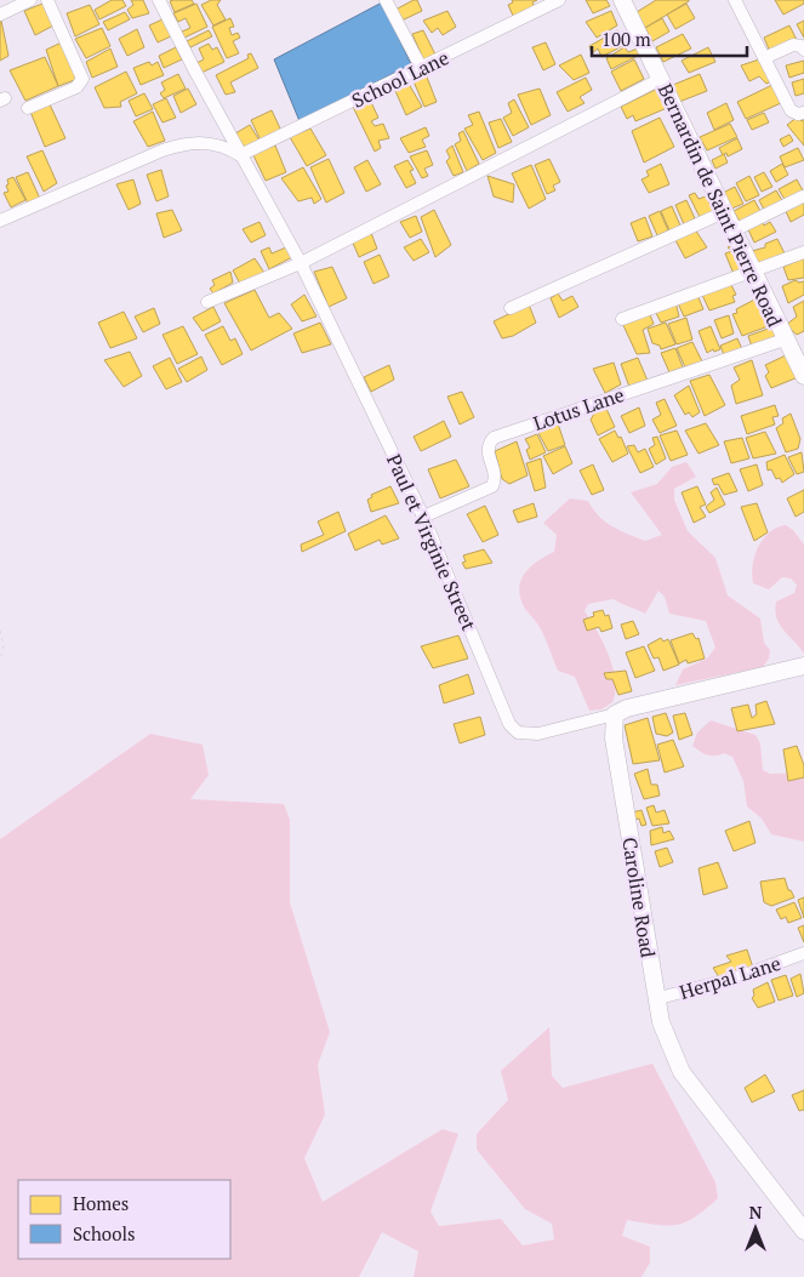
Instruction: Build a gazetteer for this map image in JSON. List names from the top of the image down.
{
  "streets": {
    "main road": ["Bernardin de Saint Pierre Road", "Caroline Road"],
    "street": [
      "School Lane",
      "Lotus Lane",
      "Paul et Virginie Street",
      "Herpal Lane"
    ]
  },
  "crossings": [
    ["School Lane", "Paul et Virginie Street"],
    ["Bernardin de Saint Pierre Road", "Lotus Lane"],
    ["Lotus Lane", "Paul et Virginie Street"],
    ["Paul et Virginie Street", "Caroline Road"],
    ["Caroline Road", "Herpal Lane"]
  ],
  "legend": ["Homes", "Schools"],
  "scale_bar": "100 m",
  "north": "top"
}
